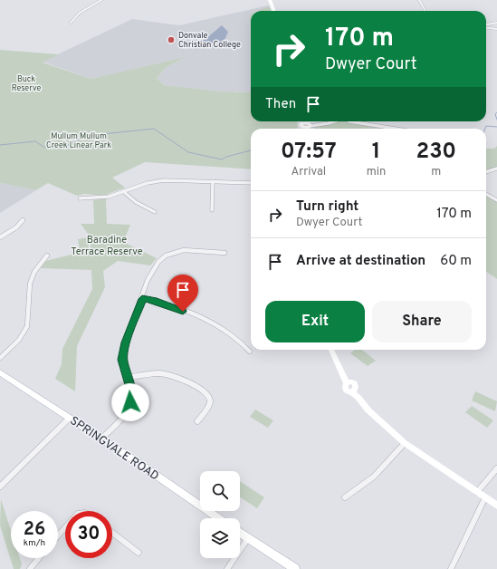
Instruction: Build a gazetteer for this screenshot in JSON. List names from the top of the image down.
{
  "streets": {
    "main road": ["SPRINGVALE ROAD"]
  },
  "parks": ["Buck Reserve", "Mullum Mullum Creek Linear Park", "Baradine Terrace Reserve"],
  "places": ["Donvale Christian College"],
  "page": {
    "turn": ["170 m", "Dwyer Court"],
    "then": "Then",
    "eta": [
      "07:57",
      "Arrival",
      "1",
      "min",
      "230",
      "m"
    ],
    "list": [
      {
        "name": "Turn right",
        "note": "Dwyer Court",
        "value": "170 m"
      },
      {
        "name": "Arrive at destination",
        "value": "60 m"
      }
    ],
    "buttons": ["Exit", "Share"],
    "speed": "26 km/h",
    "limit": "30"
  }
}
